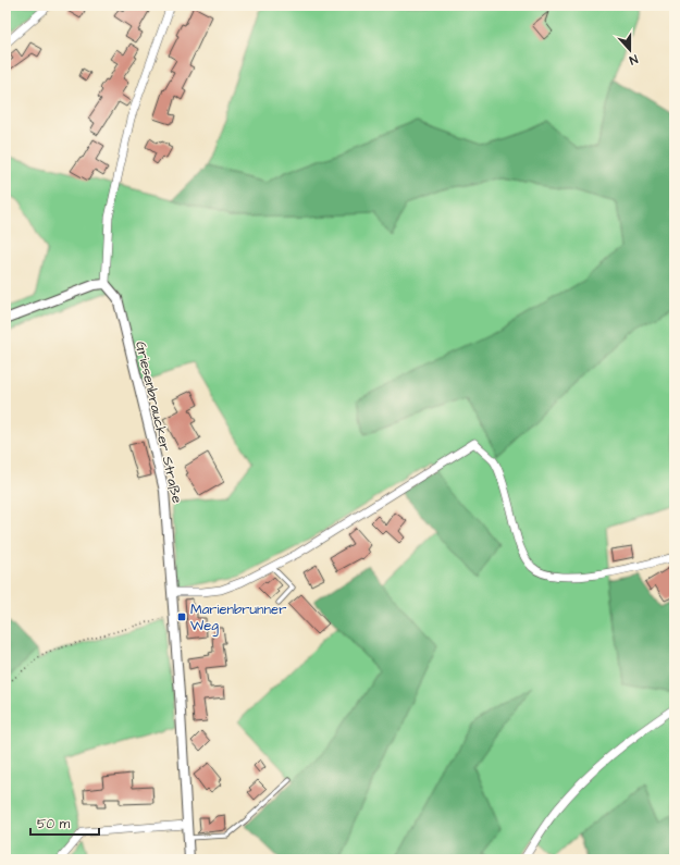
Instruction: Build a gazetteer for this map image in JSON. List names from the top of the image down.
{
  "streets": {
    "street": ["Griesenbraucker Straße"]
  },
  "places": {
    "transit": ["Marienbrunner Weg"]
  },
  "scale_bar": "50 m",
  "north": "bottom"
}
